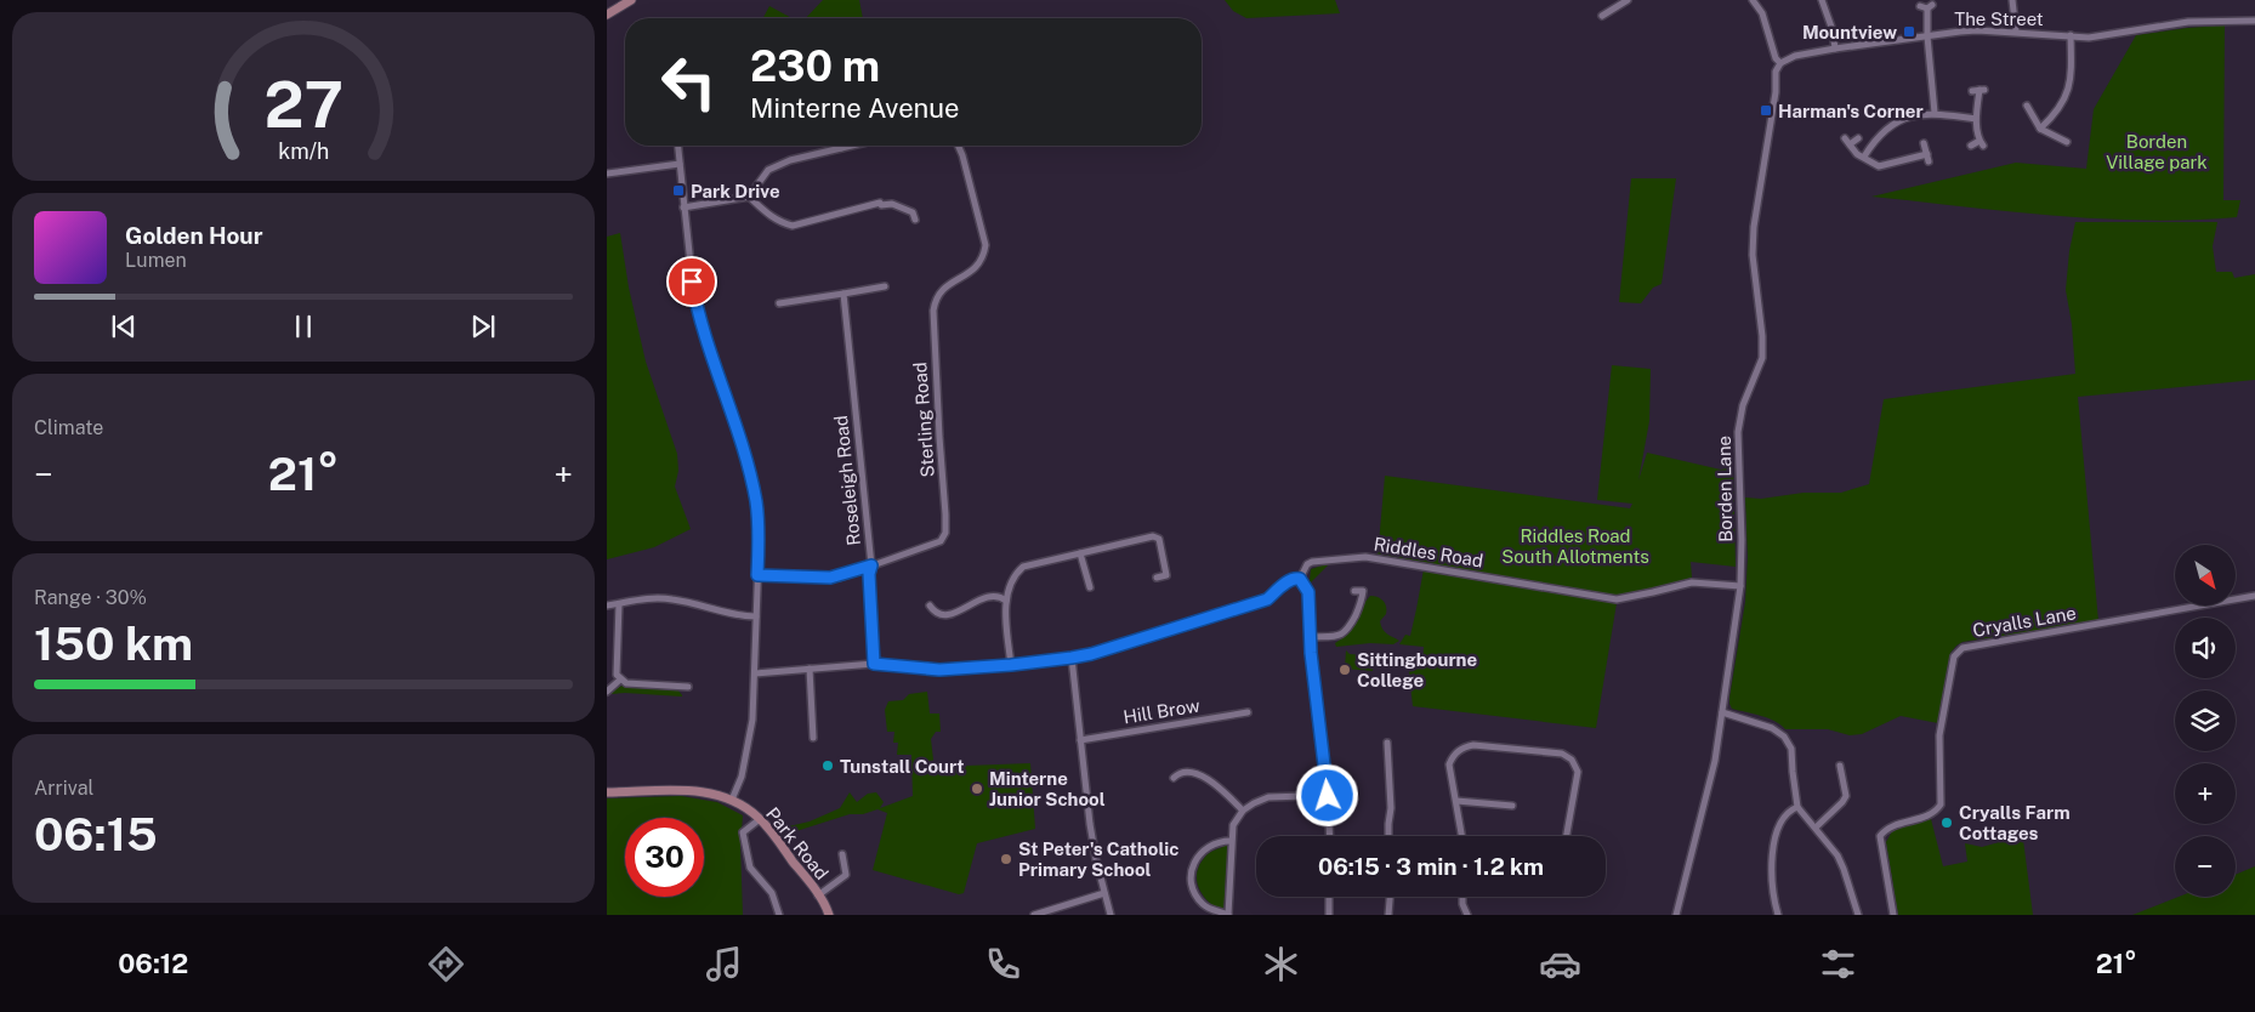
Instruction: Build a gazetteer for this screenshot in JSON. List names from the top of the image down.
{
  "streets": {
    "street": [
      "The Street",
      "Sterling Road",
      "Roseleigh Road",
      "Borden Lane",
      "Riddles Road",
      "Cryalls Lane",
      "Hill Brow",
      "Park Road"
    ]
  },
  "crossings": [
    ["The Street", "Borden Lane"],
    ["Sterling Road", "Roseleigh Road"],
    ["Roseleigh Road", "Riddles Road"],
    ["Borden Lane", "Riddles Road"]
  ],
  "parks": ["Borden Village park", "Riddles Road South Allotments"],
  "places": {
    "transit": ["Mountview", "Harman's Corner", "Park Drive"],
    "other": [
      "Sittingbourne College",
      "Tunstall Court",
      "Minterne Junior School",
      "Cryalls Farm Cottages",
      "St Peter's Catholic Primary School"
    ]
  },
  "north": "bottom right",
  "page": {
    "turn": ["230 m", "Minterne Avenue"],
    "song": ["Golden Hour", "Lumen"],
    "tile": [
      "Climate",
      ["Range · 30%", "150 km"],
      ["Arrival", "06:15"]
    ],
    "heat": ["−", "21°", "+"],
    "map_buttons": ["+", "−"],
    "limit": "30",
    "trip": "06:15 · 3 min · 1.2 km",
    "tabs": ["06:12", "21°"],
    "gauge": ["27", "km/h"]
  }
}
